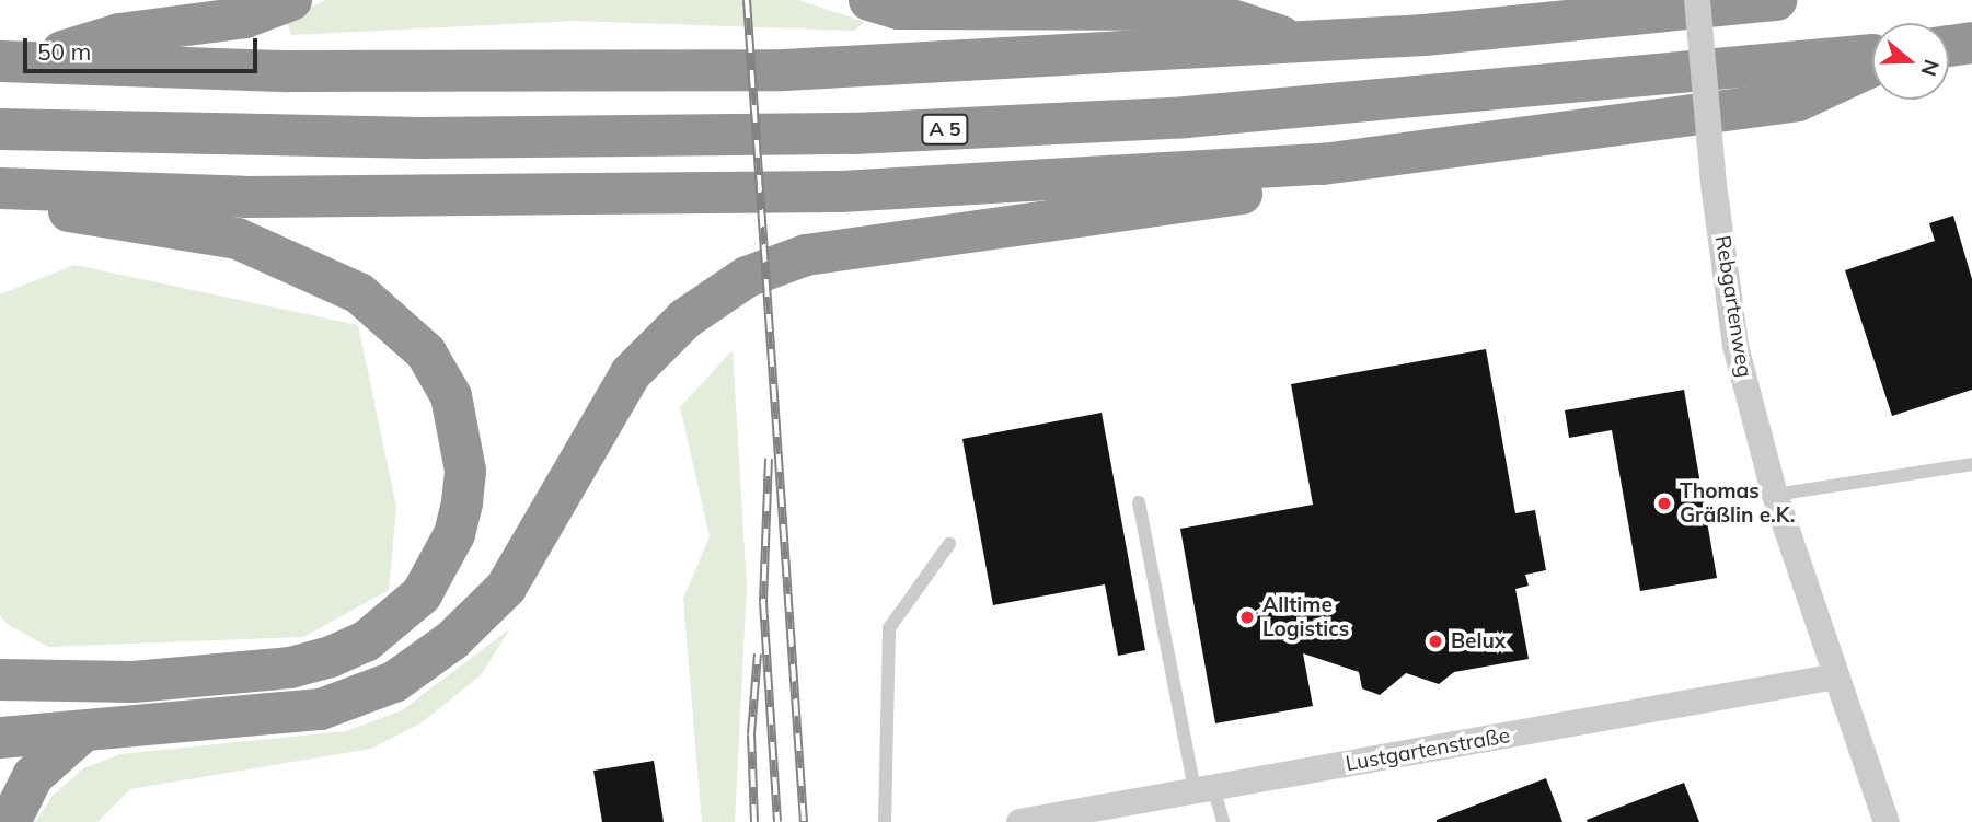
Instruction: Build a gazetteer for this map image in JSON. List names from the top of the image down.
{
  "streets": {
    "highway": ["A 5"],
    "street": ["Rebgartenweg", "Lustgartenstraße"]
  },
  "crossings": [
    ["Rebgartenweg", "Lustgartenstraße"]
  ],
  "places": ["Thomas Gräßlin e.K.", "Alltime Logistics", "Belux"],
  "scale_bar": "50 m",
  "north": "right"
}
